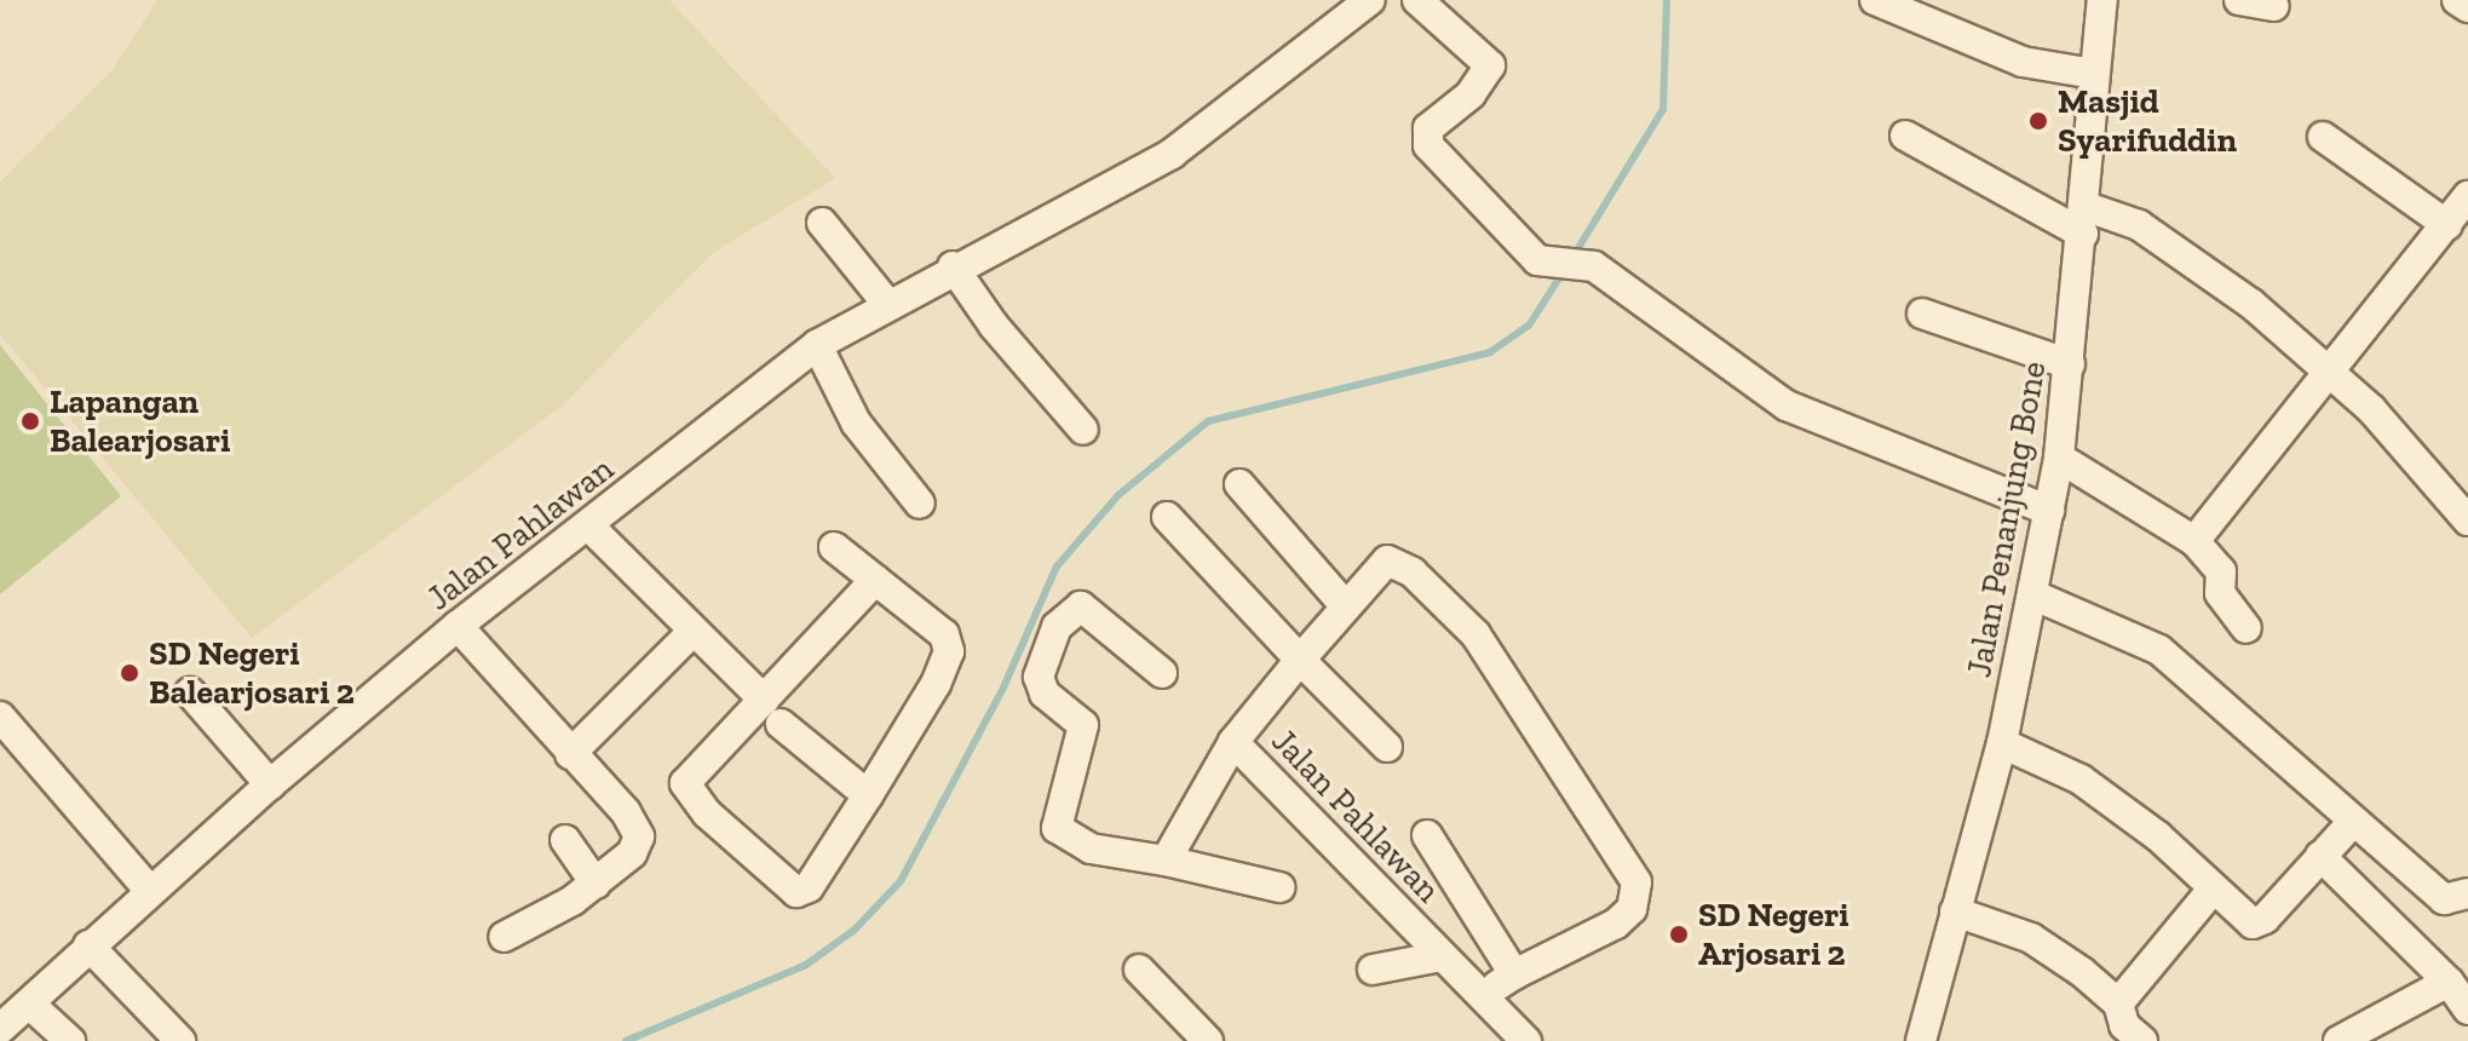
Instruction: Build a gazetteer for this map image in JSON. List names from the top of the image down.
{
  "streets": {
    "street": ["Jalan Penanjung Bone", "Jalan Pahlawan"]
  },
  "places": [
    "Masjid Syarifuddin",
    "Lapangan Balearjosari",
    "SD Negeri Balearjosari 2",
    "SD Negeri Arjosari 2"
  ]
}
